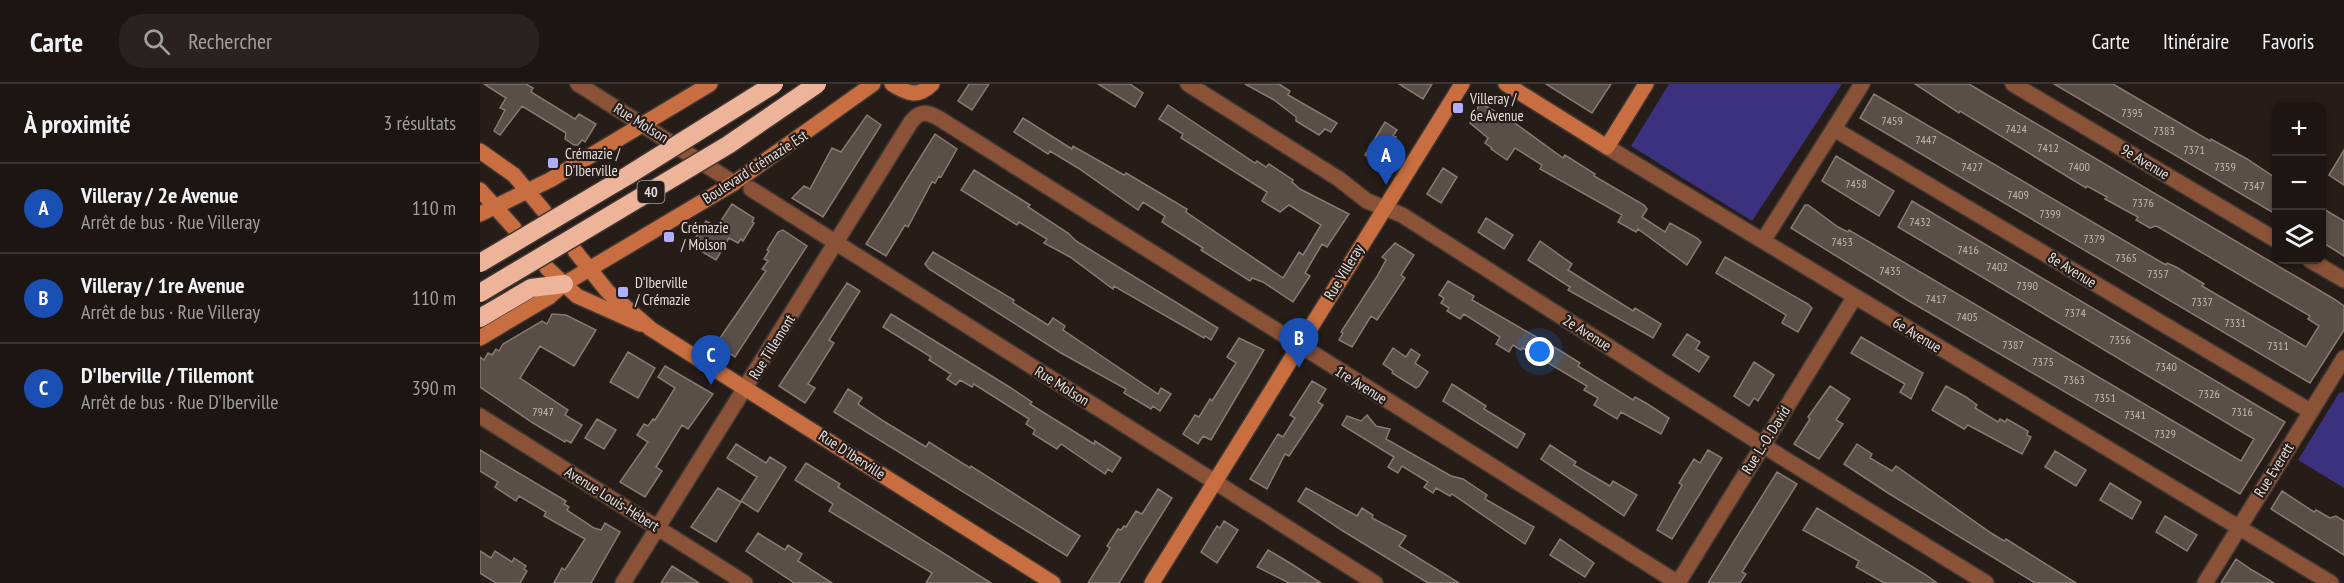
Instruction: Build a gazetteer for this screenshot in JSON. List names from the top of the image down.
{
  "streets": {
    "highway": ["40"],
    "main road": [
      "Boulevard Crémazie Est",
      "Rue Villeray",
      "6e Avenue",
      "Rue D'Iberville"
    ],
    "street": [
      "Rue Molson",
      "9e Avenue",
      "8e Avenue",
      "2e Avenue",
      "Rue Tillemont",
      "1re Avenue",
      "Rue L.-O. David",
      "Rue Everett",
      "Avenue Louis-Hébert"
    ]
  },
  "crossings": [
    ["Rue Molson", "Boulevard Crémazie Est"],
    ["Rue Molson", "Rue Villeray"],
    ["Rue Molson", "Rue Tillemont"],
    ["Boulevard Crémazie Est", "Rue D'Iberville"],
    ["8e Avenue", "Rue Everett"],
    ["Rue Villeray", "2e Avenue"],
    ["Rue Villeray", "1re Avenue"],
    ["2e Avenue", "Rue L.-O. David"],
    ["6e Avenue", "Rue L.-O. David"],
    ["6e Avenue", "Rue Everett"],
    ["Rue Tillemont", "1re Avenue"],
    ["Rue Tillemont", "Rue D'Iberville"],
    ["Rue Tillemont", "Avenue Louis-Hébert"],
    ["1re Avenue", "Rue L.-O. David"]
  ],
  "places": {
    "transit": [
      "Villeray / 6e Avenue",
      "Crémazie / D'Iberville",
      "Crémazie / Molson",
      "D'Iberville / Crémazie"
    ]
  },
  "house_numbers": [
    "7395",
    "7459",
    "7424",
    "7383",
    "7447",
    "7412",
    "7371",
    "7427",
    "7400",
    "7359",
    "7458",
    "7347",
    "7409",
    "7376",
    "7399",
    "7432",
    "7379",
    "7453",
    "7416",
    "7365",
    "7402",
    "7435",
    "7357",
    "7390",
    "7417",
    "7337",
    "7374",
    "7405",
    "7331",
    "7356",
    "7387",
    "7311",
    "7375",
    "7340",
    "7363",
    "7326",
    "7351",
    "7947",
    "7316",
    "7341",
    "7329"
  ],
  "page": {
    "header": "Carte",
    "search": "Rechercher",
    "nav": ["Carte", "Itinéraire", "Favoris"],
    "heading": ["À proximité", "3 résultats"],
    "map_buttons": ["+", "−"],
    "pins": ["A", "B", "C"],
    "list": [
      {
        "mark": "A",
        "name": "Villeray / 2e Avenue",
        "note": "Arrêt de bus · Rue Villeray",
        "value": "110 m"
      },
      {
        "mark": "B",
        "name": "Villeray / 1re Avenue",
        "note": "Arrêt de bus · Rue Villeray",
        "value": "110 m"
      },
      {
        "mark": "C",
        "name": "D'Iberville / Tillemont",
        "note": "Arrêt de bus · Rue D'Iberville",
        "value": "390 m"
      }
    ]
  }
}
